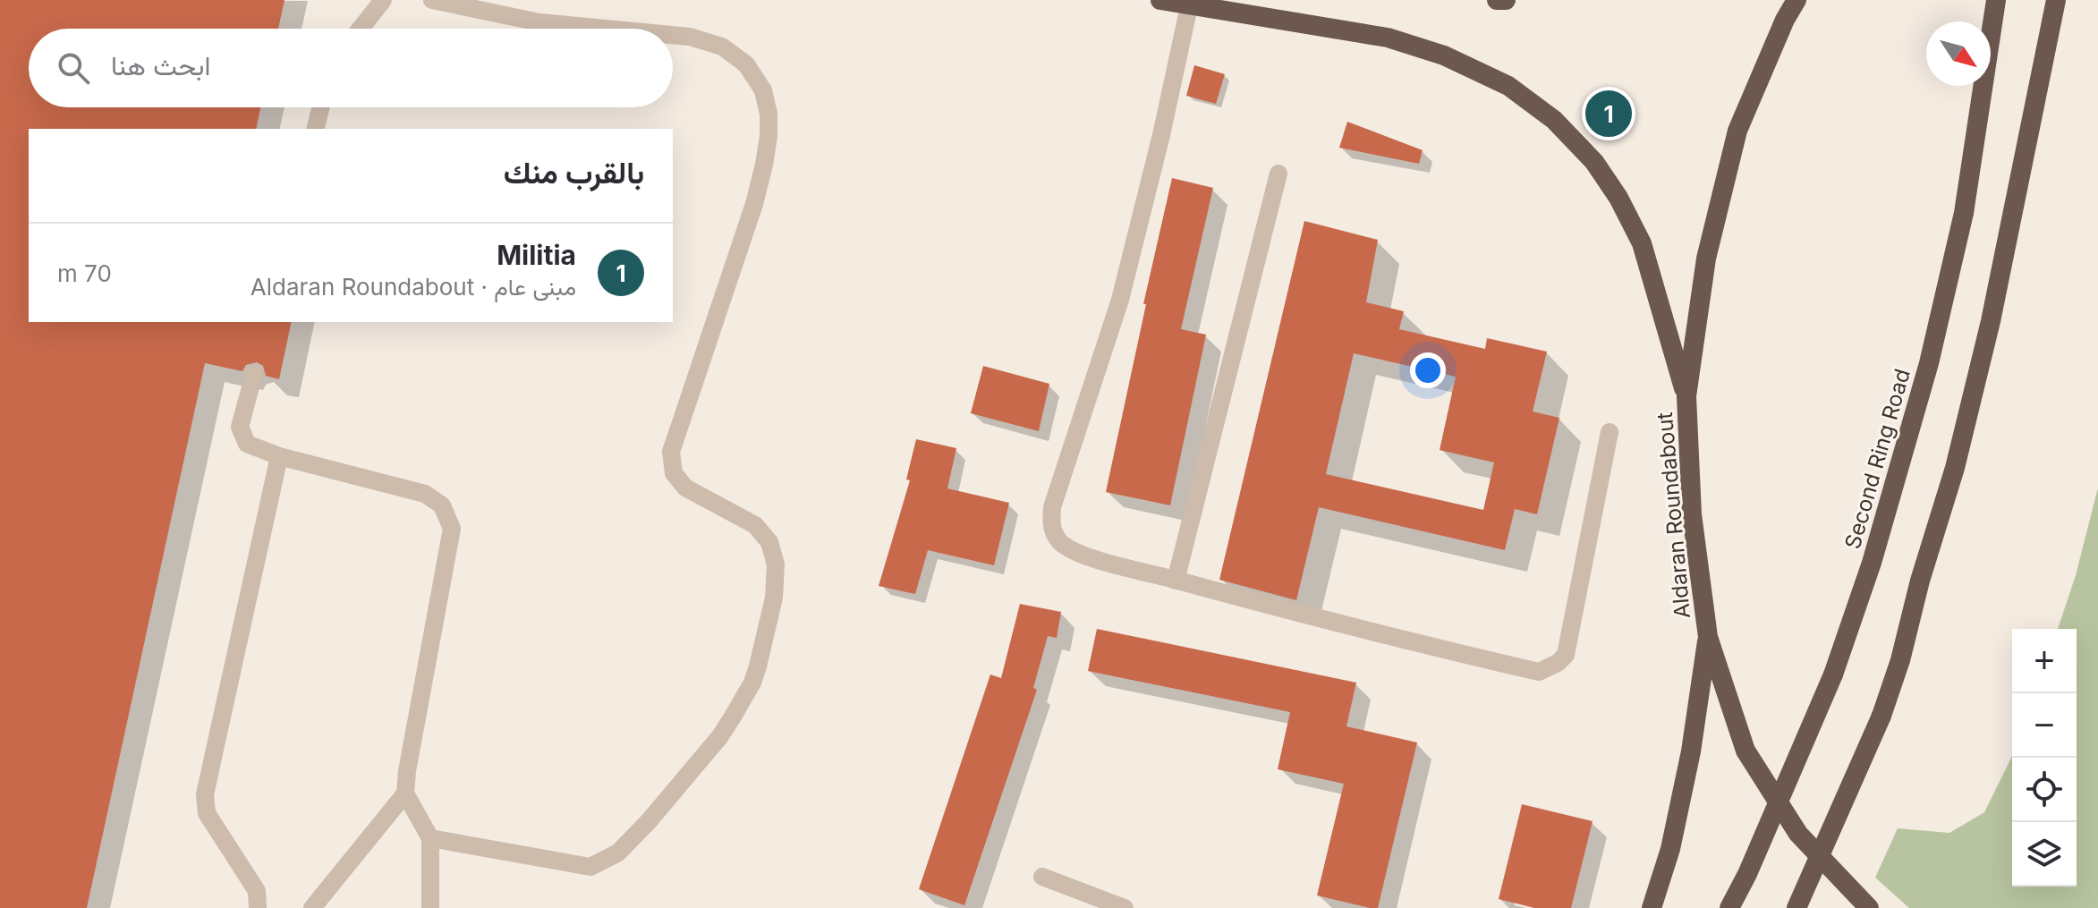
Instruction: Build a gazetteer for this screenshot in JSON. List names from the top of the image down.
{
  "streets": {
    "highway": ["Second Ring Road", "Aldaran Roundabout"]
  },
  "north": "bottom right",
  "page": {
    "search": "ابحث هنا",
    "pins": "1",
    "heading": "بالقرب منك",
    "list": [
      {
        "mark": "1",
        "name": "Militia",
        "note": "مبنى عام · Aldaran Roundabout",
        "value": "70 m"
      }
    ],
    "map_buttons": ["+", "−"]
  }
}
